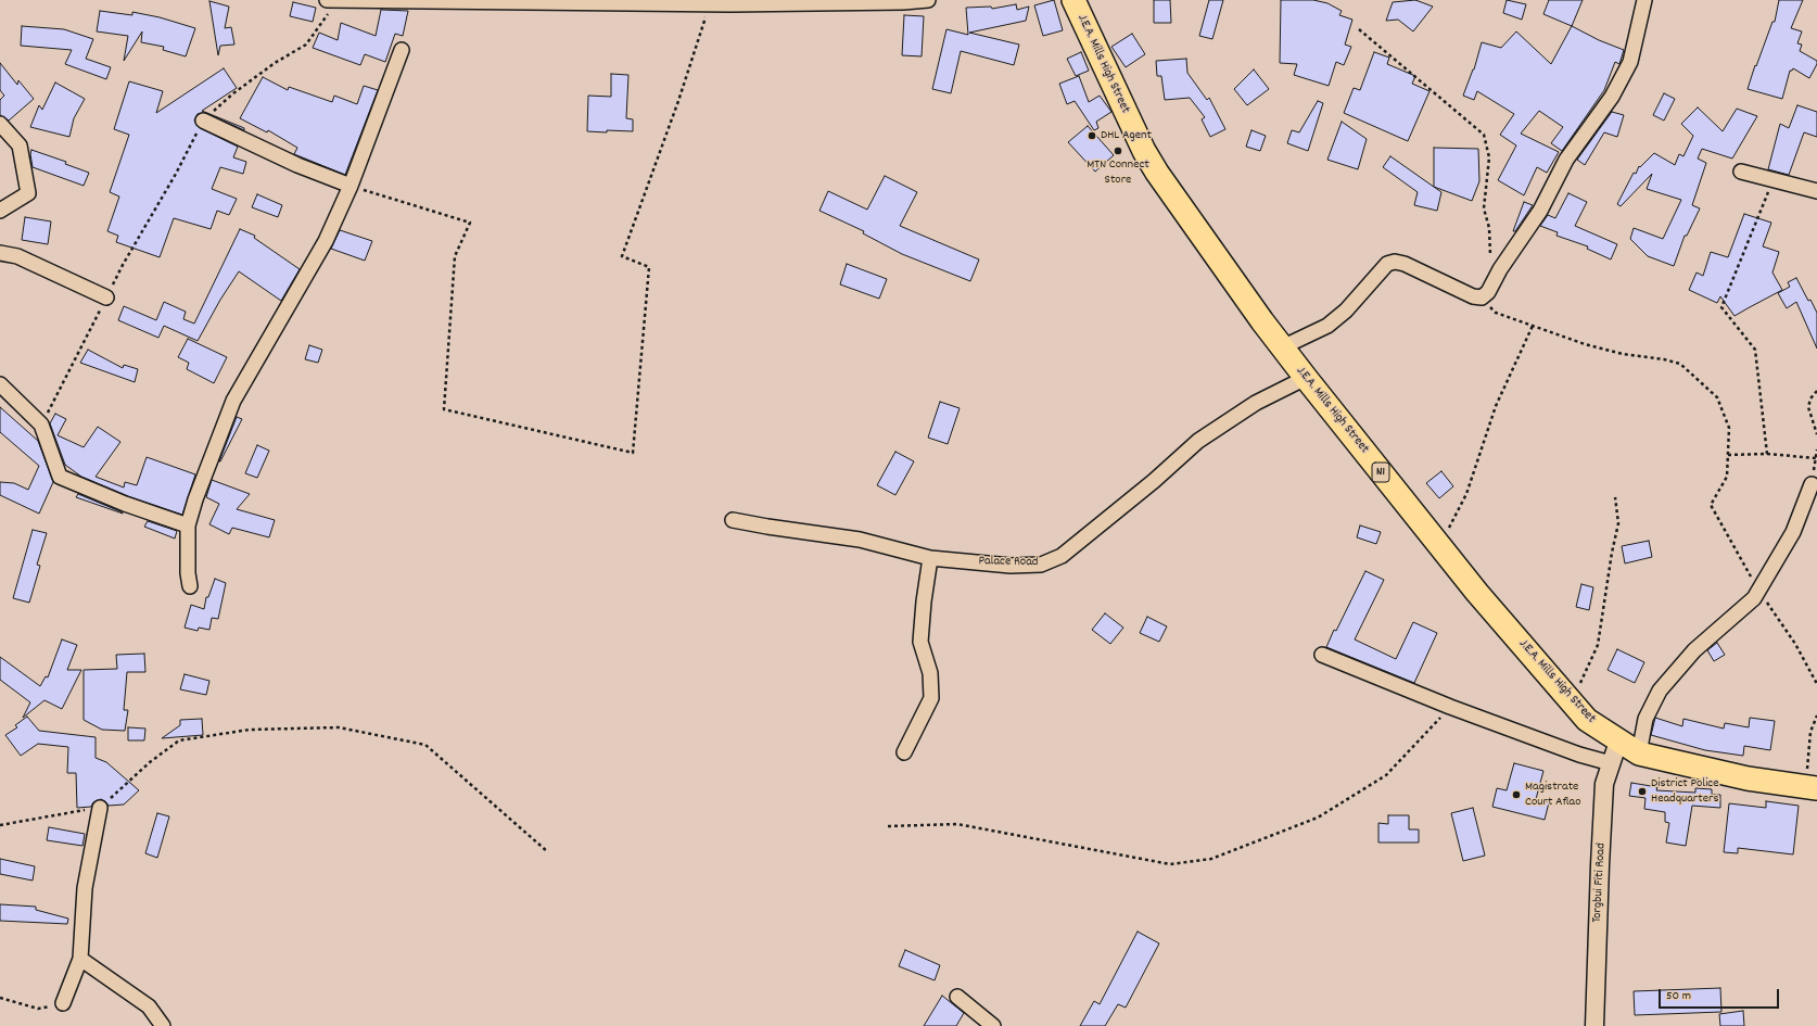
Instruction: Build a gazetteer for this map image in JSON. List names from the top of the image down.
{
  "streets": {
    "highway": ["J.E.A. Mills High Street", "N1"],
    "street": ["Palace Road", "Torgbui Fiti Road"]
  },
  "crossings": [
    ["J.E.A. Mills High Street", "Palace Road"],
    ["J.E.A. Mills High Street", "Torgbui Fiti Road"]
  ],
  "places": [
    "DHL Agent",
    "MTN Connect Store",
    "District Police Headquarters",
    "Magistrate Court Aflao"
  ],
  "scale_bar": "50 m"
}
